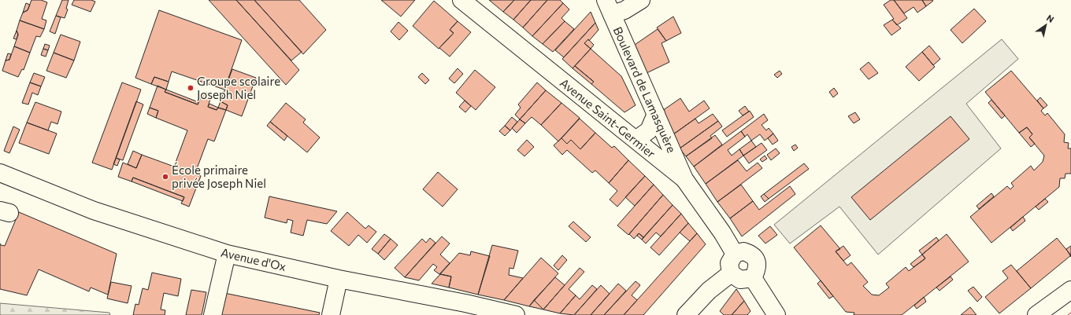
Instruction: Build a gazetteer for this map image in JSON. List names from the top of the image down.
{
  "streets": {
    "street": ["Boulevard de Lamasquère", "Avenue Saint-Germier", "Avenue d'Ox"]
  },
  "crossings": [
    ["Boulevard de Lamasquère", "Avenue Saint-Germier"]
  ],
  "places": ["Groupe scolaire Joseph Niel", "École primaire privée Joseph Niel"],
  "north": "top right"
}
